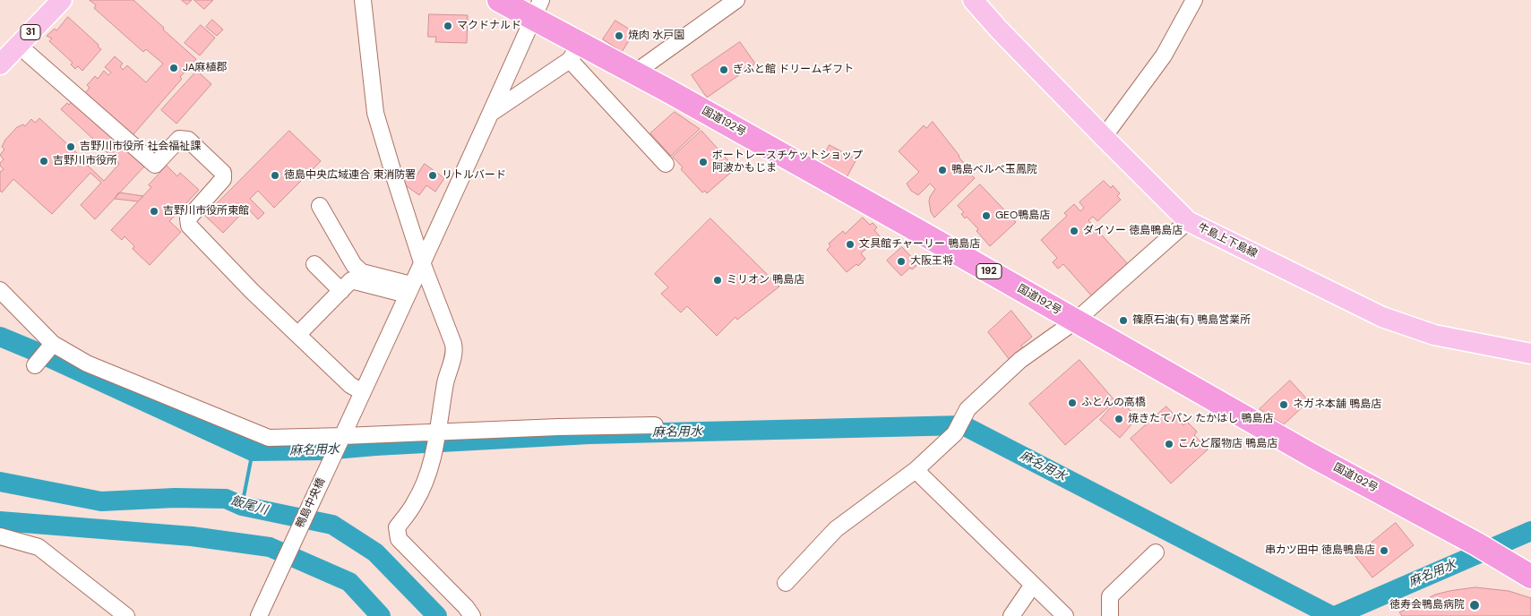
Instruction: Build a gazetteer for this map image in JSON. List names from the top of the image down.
{
  "streets": {
    "highway": ["国道192号", "192"],
    "main road": ["31", "牛島上下島線"],
    "street": ["鴨島中央橋"]
  },
  "crossings": [
    ["国道192号", "鴨島中央橋"]
  ],
  "water": ["麻名用水", "飯尾川"],
  "places": [
    "マクドナルド",
    "焼肉 水戸園",
    "JA麻植郡",
    "ぎふと館 ドリームギフト",
    "吉野川市役所 社会福祉課",
    "吉野川市役所",
    "ボートレースチケットショップ 阿波かもじま",
    "鴨島ベルベ玉鳳院",
    "徳島中央広域連合 東消防署",
    "リトルバード",
    "吉野川市役所東館",
    "GEO鴨島店",
    "ダイソー 徳島鴨島店",
    "文具館チャーリー 鴨島店",
    "大阪王将",
    "ミリオン 鴨島店",
    "篠原石油(有) 鴨島営業所",
    "ふとんの高橋",
    "ネガネ本舗 鴨島店",
    "焼きたてパン たかはし 鴨島店",
    "こんど履物店 鴨島店",
    "串カツ田中 徳島鴨島店",
    "徳寿会鴨島病院"
  ]
}
